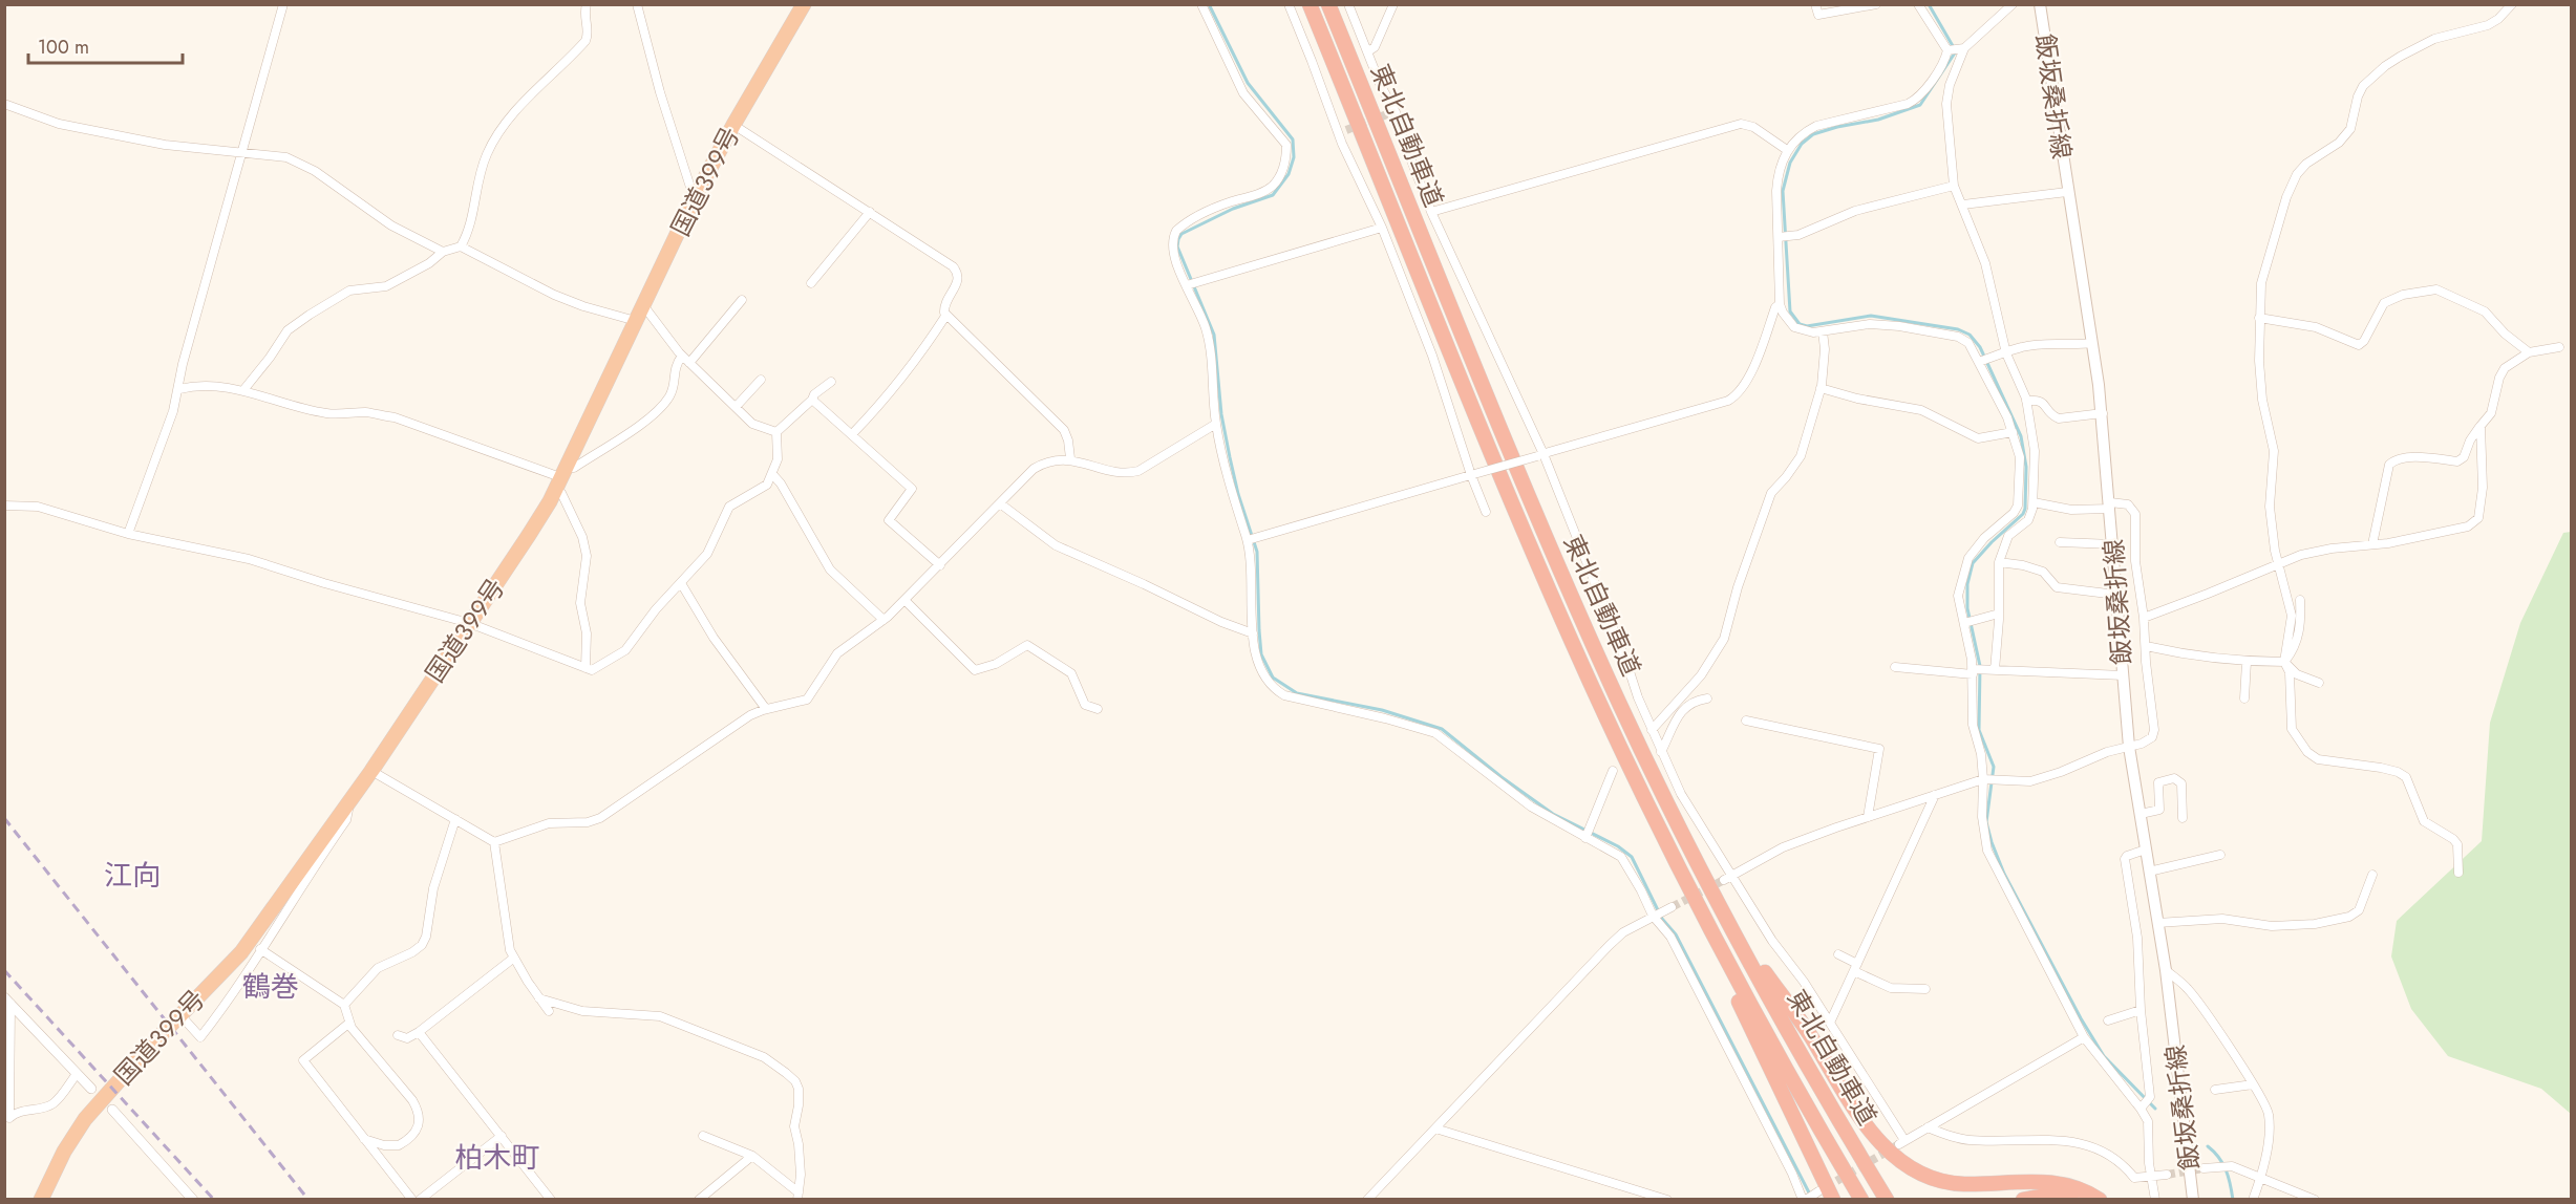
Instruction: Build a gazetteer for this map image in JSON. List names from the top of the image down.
{
  "streets": {
    "highway": ["東北自動車道", "国道399号"],
    "main road": ["飯坂桑折線"]
  },
  "districts": ["江向", "鶴巻", "柏木町"],
  "scale_bar": "100 m"
}
